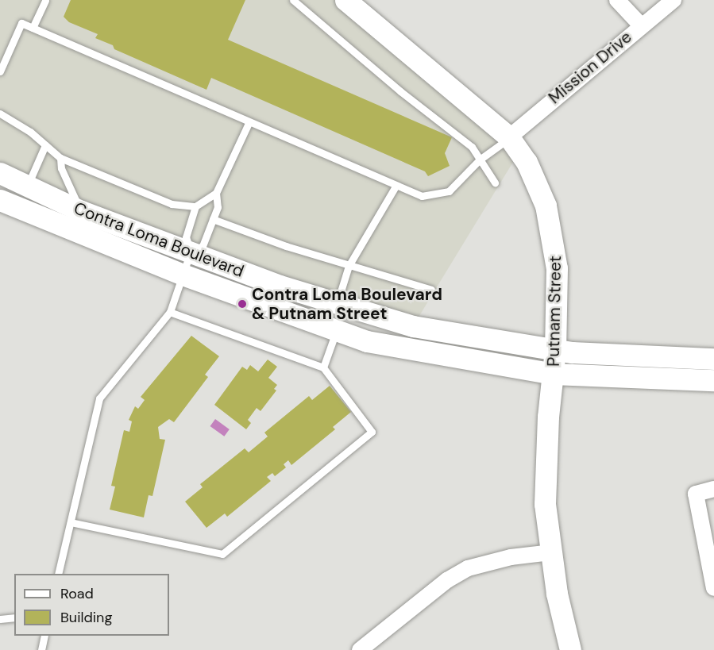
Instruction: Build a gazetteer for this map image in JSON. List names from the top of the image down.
{
  "streets": {
    "main road": ["Contra Loma Boulevard", "Putnam Street"],
    "street": ["Mission Drive"]
  },
  "crossings": [
    ["Mission Drive", "Putnam Street"],
    ["Contra Loma Boulevard", "Putnam Street"]
  ],
  "places": ["Contra Loma Boulevard & Putnam Street"],
  "legend": ["Road", "Building"]
}
